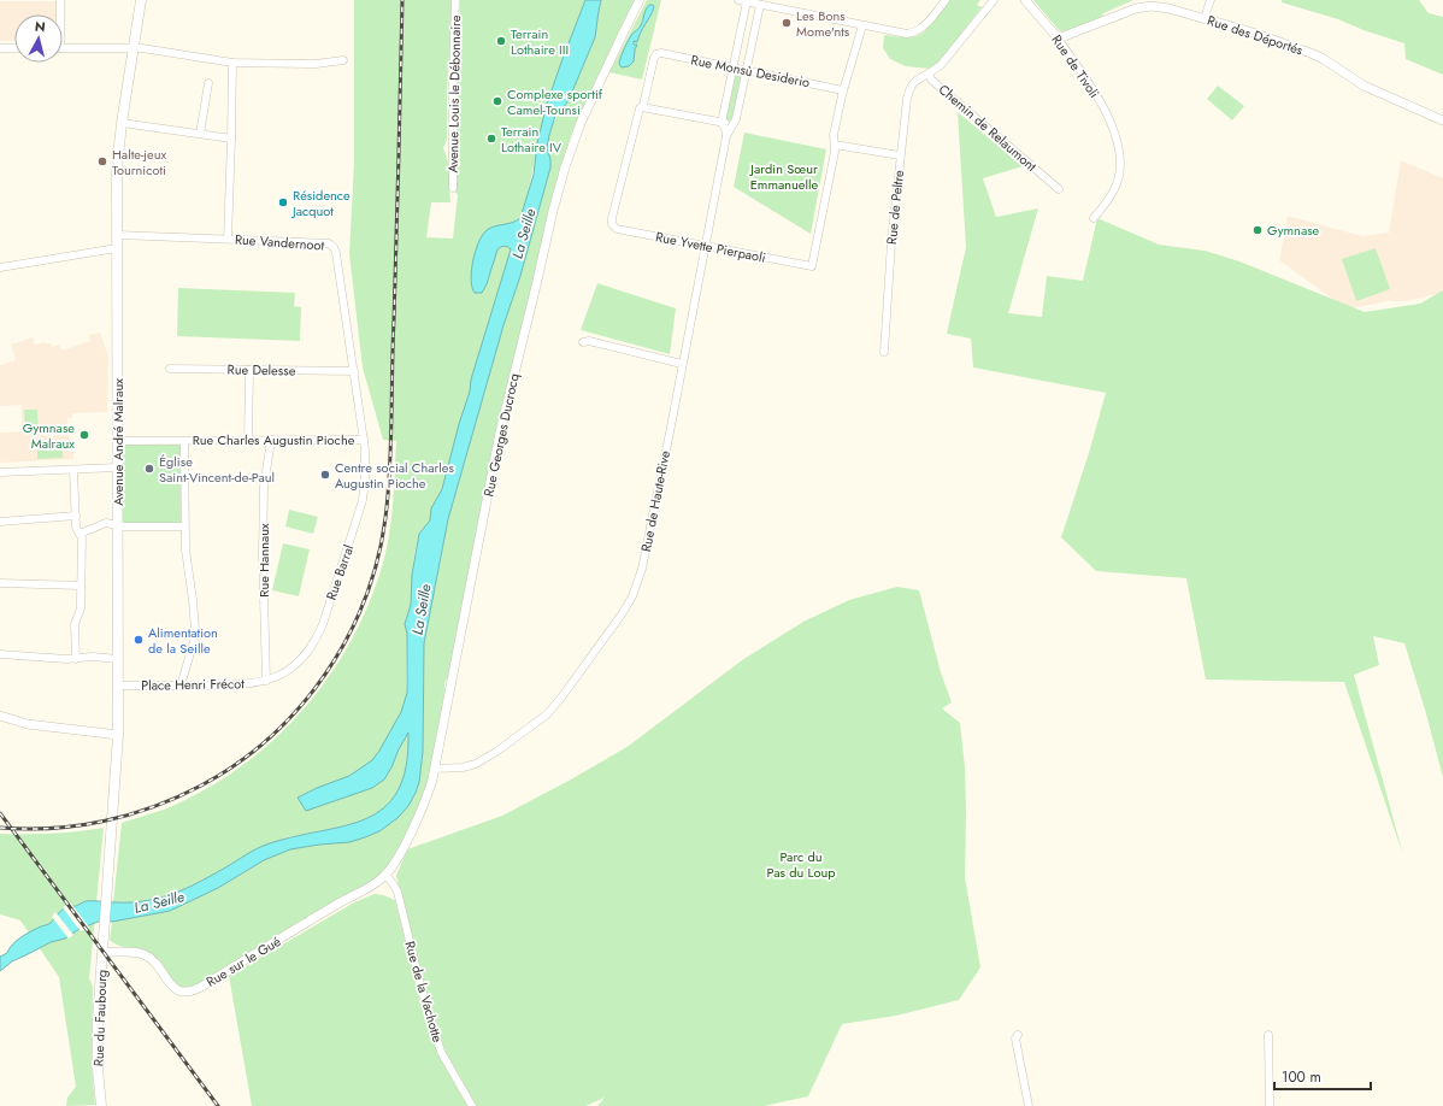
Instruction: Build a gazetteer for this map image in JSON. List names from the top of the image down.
{
  "streets": {
    "main road": ["Avenue André Malraux", "Rue du Faubourg"],
    "street": [
      "Rue des Déportés",
      "Rue de Tivoli",
      "Rue Monsù Desiderio",
      "Avenue Louis le Débonnaire",
      "Chemin de Relaumont",
      "Rue de Peltre",
      "Rue Vandernoot",
      "Rue Yvette Pierpaoli",
      "Rue Delesse",
      "Rue Georges Ducrocq",
      "Rue Charles Augustin Pioche",
      "Rue de Haute-Rive",
      "Rue Hannaux",
      "Rue Barral",
      "Place Henri Frécot",
      "Rue sur le Gué",
      "Rue de la Vachotte"
    ]
  },
  "crossings": [
    ["Rue des Déportés", "Rue de Tivoli"],
    ["Rue Monsù Desiderio", "Rue Yvette Pierpaoli"],
    ["Rue Monsù Desiderio", "Rue de Haute-Rive"],
    ["Chemin de Relaumont", "Rue de Peltre"],
    ["Rue Vandernoot", "Rue Delesse"],
    ["Rue Vandernoot", "Rue Charles Augustin Pioche"],
    ["Rue Vandernoot", "Avenue André Malraux"],
    ["Rue Vandernoot", "Rue Barral"],
    ["Rue Yvette Pierpaoli", "Rue de Haute-Rive"],
    ["Rue Georges Ducrocq", "Rue de Haute-Rive"],
    ["Rue Georges Ducrocq", "Rue sur le Gué"],
    ["Rue Georges Ducrocq", "Rue de la Vachotte"],
    ["Rue Charles Augustin Pioche", "Avenue André Malraux"],
    ["Rue Charles Augustin Pioche", "Rue Hannaux"],
    ["Rue Charles Augustin Pioche", "Rue Barral"],
    ["Avenue André Malraux", "Place Henri Frécot"],
    ["Avenue André Malraux", "Rue du Faubourg"],
    ["Rue Hannaux", "Rue Barral"],
    ["Rue Hannaux", "Place Henri Frécot"],
    ["Rue Barral", "Place Henri Frécot"],
    ["Rue sur le Gué", "Rue de la Vachotte"],
    ["Rue sur le Gué", "Rue du Faubourg"]
  ],
  "water": ["La Seille"],
  "parks": ["Jardin Sœur Emmanuelle", "Parc du Pas du Loup"],
  "places": [
    "Les Bons Mome'nts",
    "Terrain Lothaire III",
    "Complexe sportif Camel-Tounsi",
    "Terrain Lothaire IV",
    "Halte-jeux Tournicoti",
    "Résidence Jacquot",
    "Gymnase",
    "Gymnase Malraux",
    "Église Saint-Vincent-de-Paul",
    "Centre social Charles Augustin Pioche",
    "Alimentation de la Seille"
  ],
  "scale_bar": "100 m",
  "north": "top"
}
